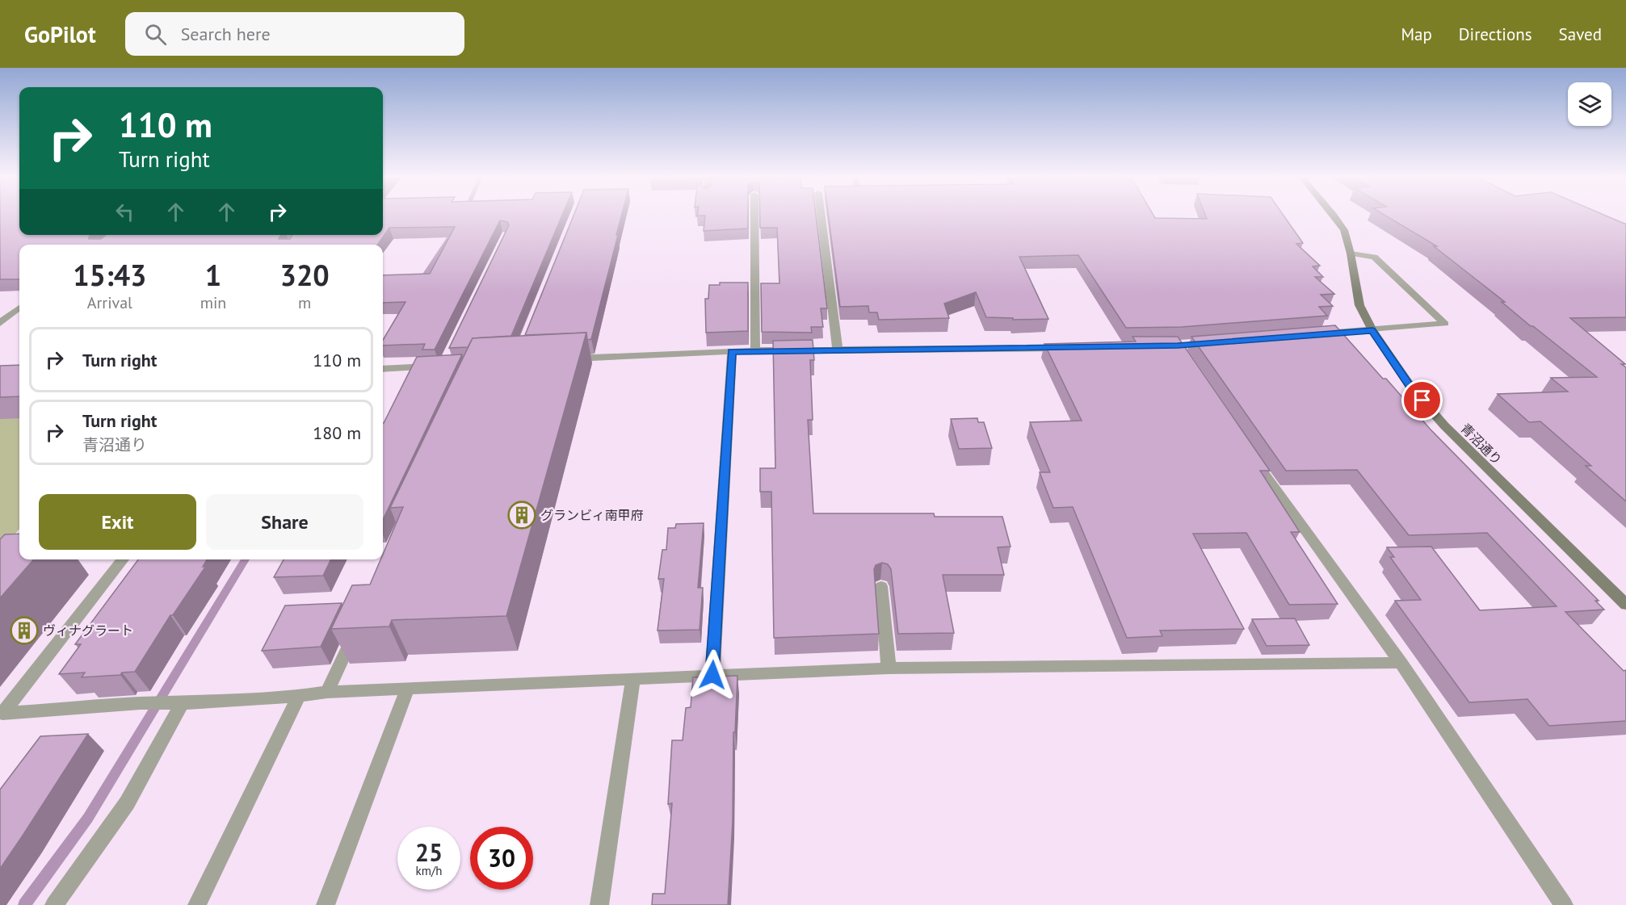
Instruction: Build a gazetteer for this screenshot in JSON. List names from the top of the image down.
{
  "streets": {
    "street": ["青沼通り"]
  },
  "places": {
    "building": ["グランビィ南甲府", "ヴィナグラート"]
  },
  "page": {
    "header": "GoPilot",
    "search": "Search here",
    "nav": ["Map", "Directions", "Saved"],
    "turn": ["110 m", "Turn right"],
    "eta": [
      "15:43",
      "Arrival",
      "1",
      "min",
      "320",
      "m"
    ],
    "list": [
      {
        "name": "Turn right",
        "value": "110 m"
      },
      {
        "name": "Turn right",
        "note": "青沼通り",
        "value": "180 m"
      }
    ],
    "buttons": ["Exit", "Share"],
    "speed": "25 km/h",
    "limit": "30"
  }
}
